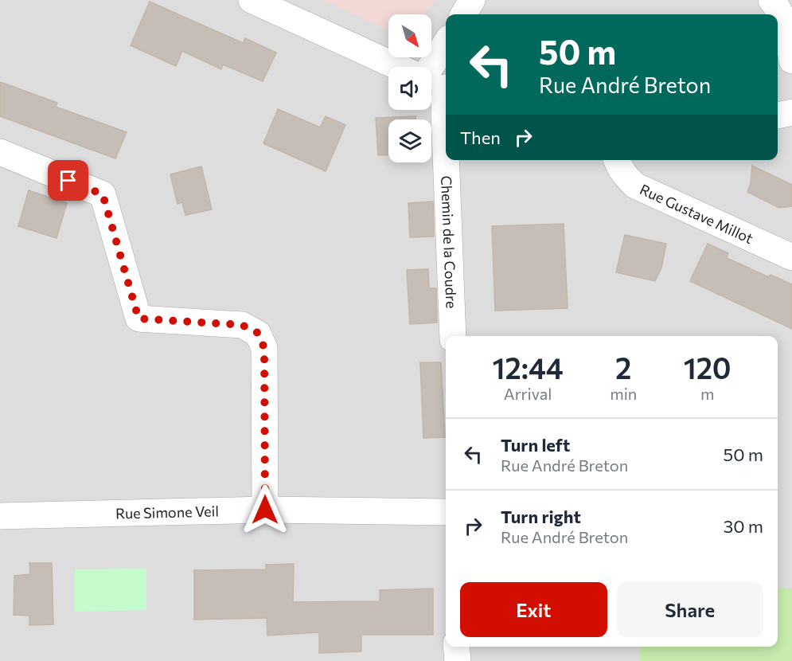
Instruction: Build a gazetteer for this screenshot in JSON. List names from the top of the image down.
{
  "streets": {
    "street": ["Rue Gustave Millot", "Chemin de la Coudre", "Rue Simone Veil"]
  },
  "north": "bottom right",
  "page": {
    "turn": ["50 m", "Rue André Breton"],
    "then": "Then",
    "eta": [
      "12:44",
      "Arrival",
      "2",
      "min",
      "120",
      "m"
    ],
    "list": [
      {
        "name": "Turn left",
        "note": "Rue André Breton",
        "value": "50 m"
      },
      {
        "name": "Turn right",
        "note": "Rue André Breton",
        "value": "30 m"
      }
    ],
    "buttons": ["Exit", "Share"]
  }
}
